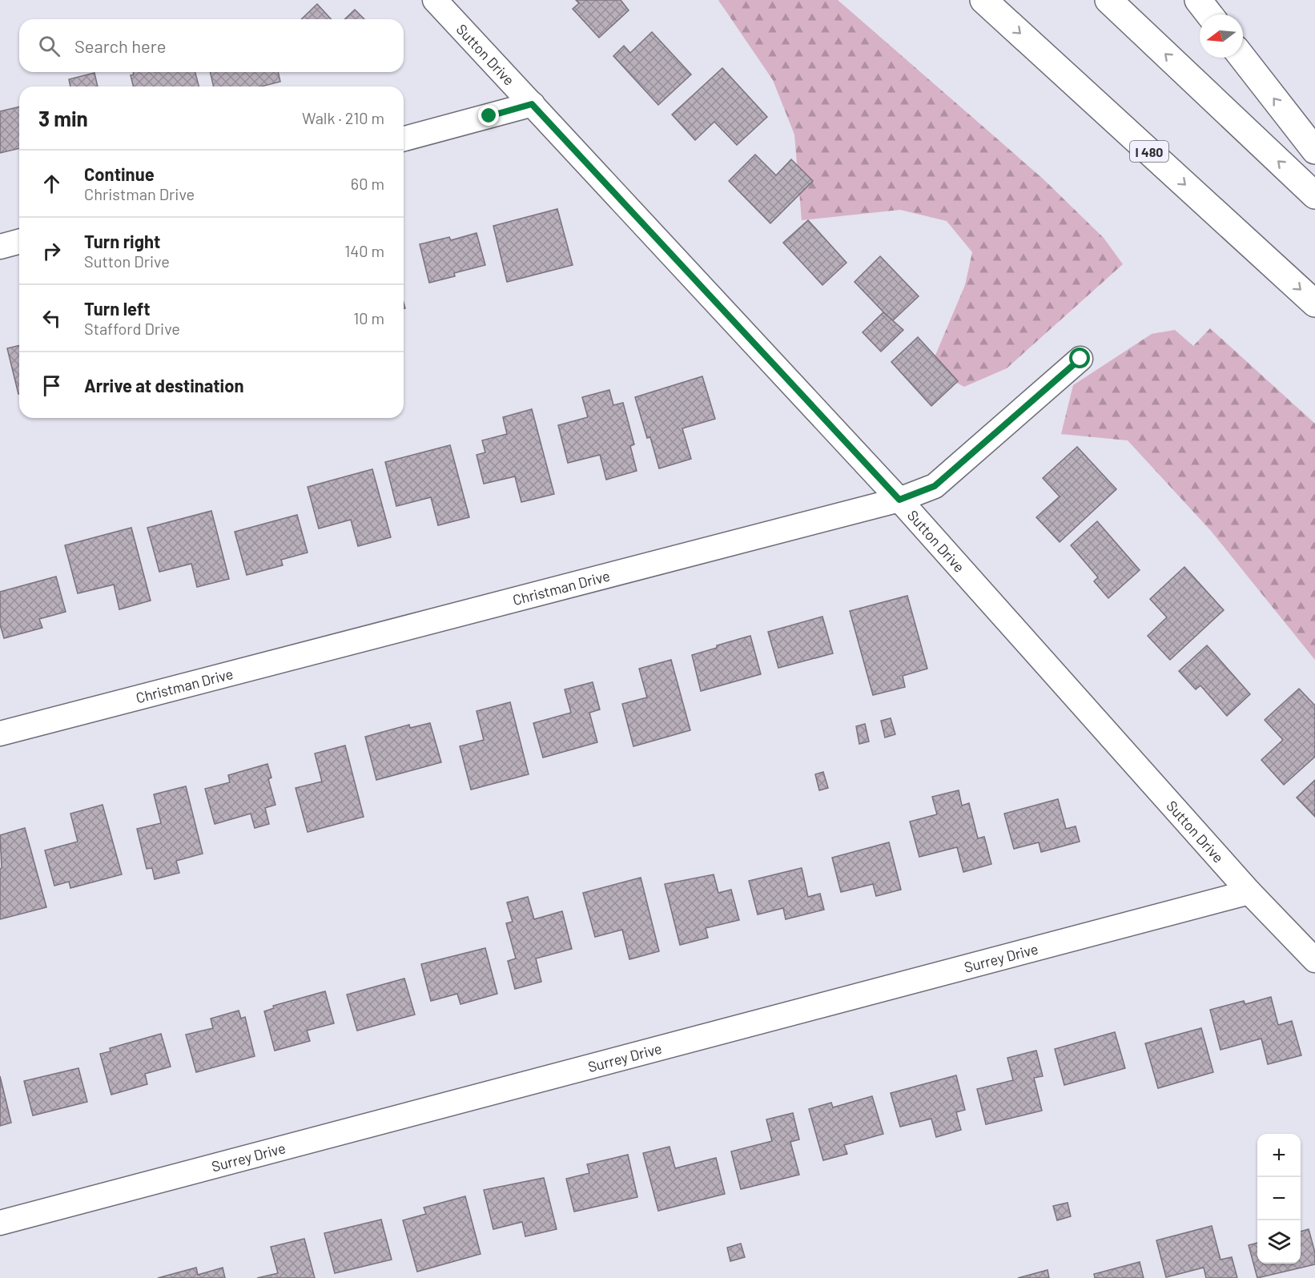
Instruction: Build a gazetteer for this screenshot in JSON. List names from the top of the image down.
{
  "streets": {
    "highway": ["I 480"],
    "street": ["Sutton Drive", "Christman Drive", "Surrey Drive"]
  },
  "crossings": [
    ["Sutton Drive", "Christman Drive"],
    ["Sutton Drive", "Surrey Drive"]
  ],
  "north": "left",
  "page": {
    "search": "Search here",
    "heading": ["3 min", "Walk · 210 m"],
    "list": [
      ["Continue", "Christman Drive", "60 m"],
      ["Turn right", "Sutton Drive", "140 m"],
      ["Turn left", "Stafford Drive", "10 m"],
      "Arrive at destination"
    ],
    "map_buttons": ["+", "−"]
  }
}
